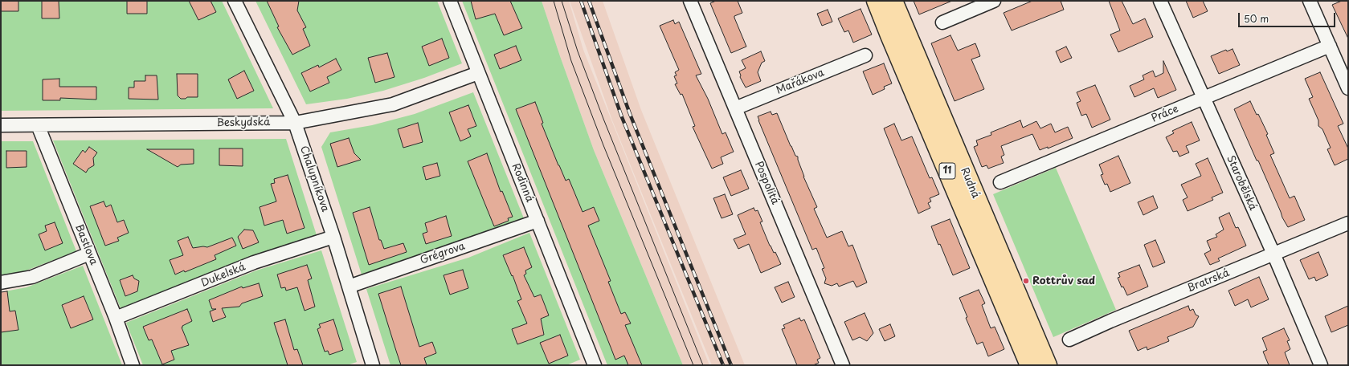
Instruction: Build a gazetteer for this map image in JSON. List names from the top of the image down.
{
  "streets": {
    "highway": ["11", "Rudná"],
    "street": [
      "Mařákova",
      "Práce",
      "Beskydská",
      "Chalupníkova",
      "Rodinná",
      "Pospolitá",
      "Starobělská",
      "Bastlova",
      "Grégrova",
      "Dukelská",
      "Bratrská"
    ]
  },
  "crossings": [
    ["Mařákova", "Pospolitá"],
    ["Práce", "Starobělská"],
    ["Beskydská", "Chalupníkova"],
    ["Beskydská", "Rodinná"],
    ["Beskydská", "Bastlova"],
    ["Chalupníkova", "Grégrova"],
    ["Chalupníkova", "Dukelská"],
    ["Rodinná", "Grégrova"],
    ["Starobělská", "Bratrská"],
    ["Bastlova", "Dukelská"]
  ],
  "places": ["Rottrův sad"],
  "scale_bar": "50 m"
}
